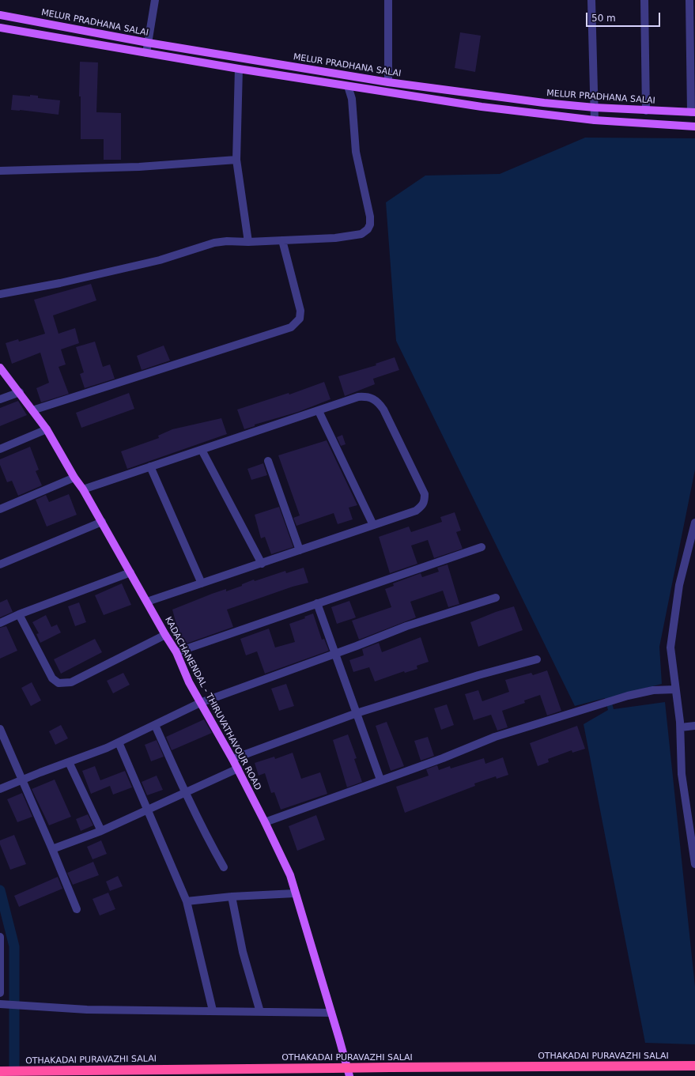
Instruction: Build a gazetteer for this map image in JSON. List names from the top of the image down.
{
  "streets": {
    "highway": ["OTHAKADAI PURAVAZHI SALAI"],
    "main road": ["MELUR PRADHANA SALAI", "KADACHANENDAL - THIRUVATHAVOUR ROAD"]
  },
  "scale_bar": "50 m"
}
